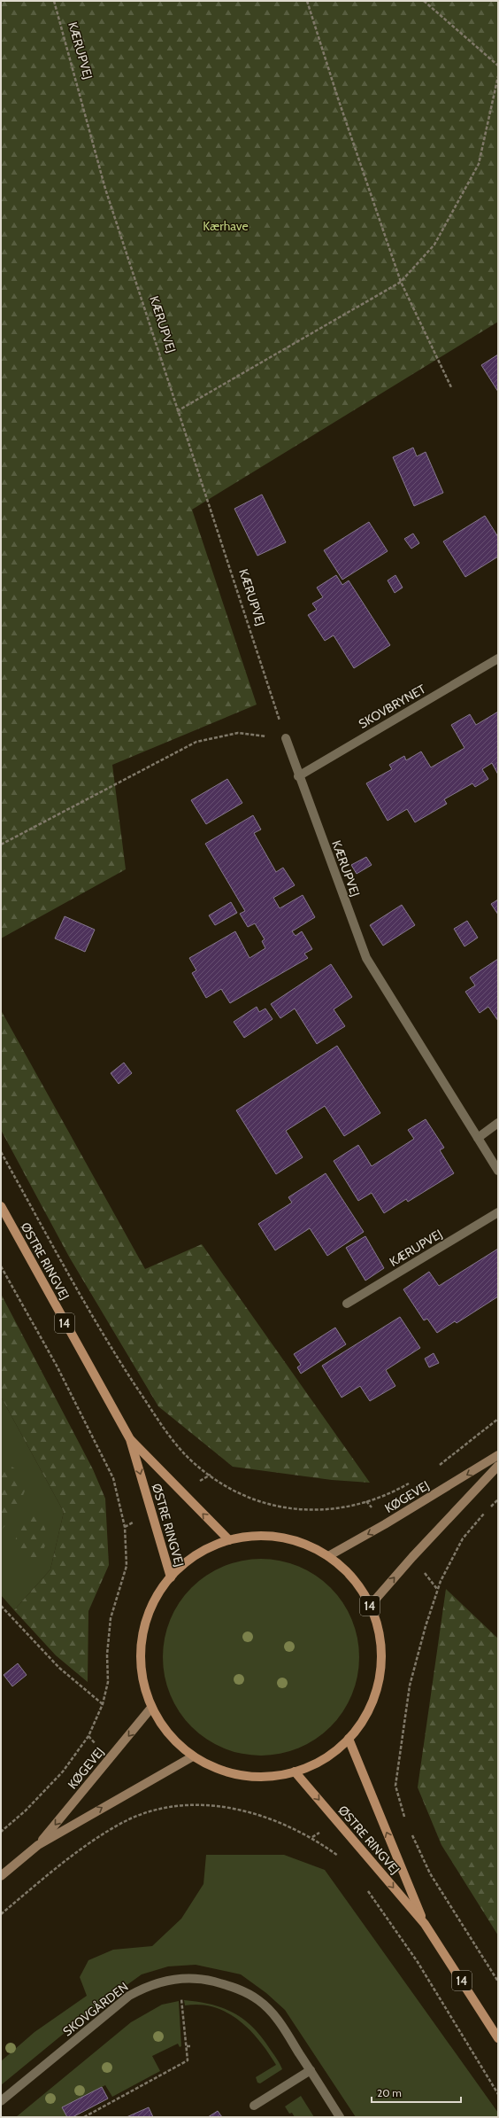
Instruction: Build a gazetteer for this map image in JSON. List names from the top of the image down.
{
  "streets": {
    "main road": ["ØSTRE RINGVEJ", "14"],
    "street": [
      "KÆRUPVEJ",
      "SKOVBRYNET",
      "KØGEVEJ",
      "SKOVGÅRDEN"
    ]
  },
  "crossings": [
    ["KÆRUPVEJ", "SKOVBRYNET"],
    ["ØSTRE RINGVEJ", "14"],
    ["14", "KØGEVEJ"]
  ],
  "parks": ["Kærhave"],
  "scale_bar": "20 m"
}
